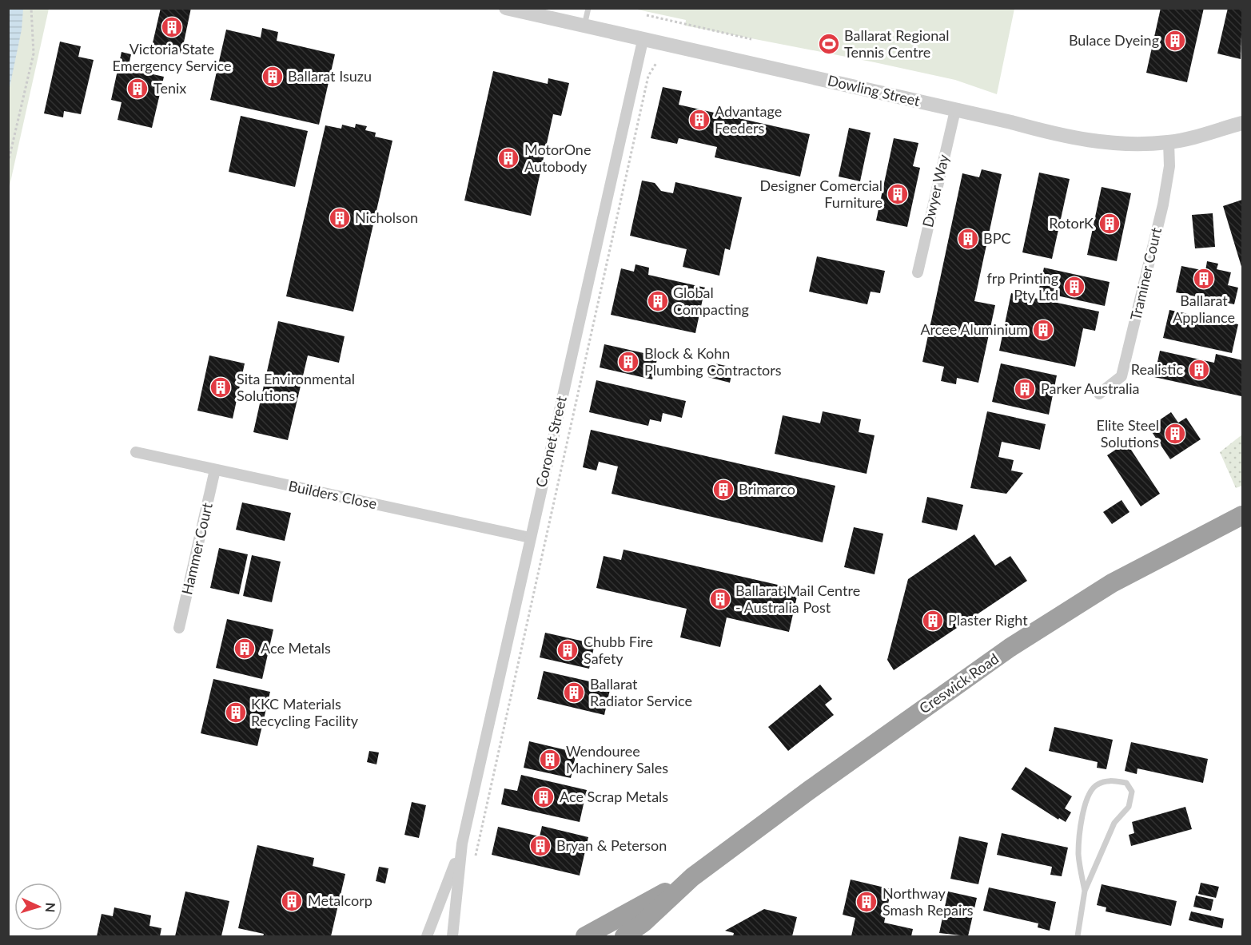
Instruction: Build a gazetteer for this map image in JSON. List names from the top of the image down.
{
  "streets": {
    "highway": ["Creswick Road"],
    "street": [
      "Dowling Street",
      "Dwyer Way",
      "Traminer Court",
      "Coronet Street",
      "Builders Close",
      "Hammer Court"
    ]
  },
  "crossings": [
    ["Dowling Street", "Dwyer Way"],
    ["Dowling Street", "Traminer Court"],
    ["Dowling Street", "Coronet Street"],
    ["Coronet Street", "Builders Close"],
    ["Builders Close", "Hammer Court"]
  ],
  "places": {
    "building": [
      "Victoria State Emergency Service",
      "Bulace Dyeing",
      "Ballarat Isuzu",
      "Tenix",
      "Advantage Feeders",
      "MotorOne Autobody",
      "Designer Comercial Furniture",
      "Nicholson",
      "RotorK",
      "BPC",
      "Ballarat Appliance",
      "frp Printing Pty Ltd",
      "Global Compacting",
      "Arcee Aluminium",
      "Block & Kohn Plumbing Contractors",
      "Realistic",
      "Sita Environmental Solutions",
      "Parker Australia",
      "Elite Steel Solutions",
      "Brimarco",
      "Ballarat Mail Centre - Australia Post",
      "Plaster Right",
      "Ace Metals",
      "Chubb Fire Safety",
      "Ballarat Radiator Service",
      "KKC Materials Recycling Facility",
      "Wendouree Machinery Sales",
      "Ace Scrap Metals",
      "Bryan & Peterson",
      "Metalcorp",
      "Northway Smash Repairs"
    ],
    "sports": ["Ballarat Regional Tennis Centre"]
  },
  "north": "right"
}
